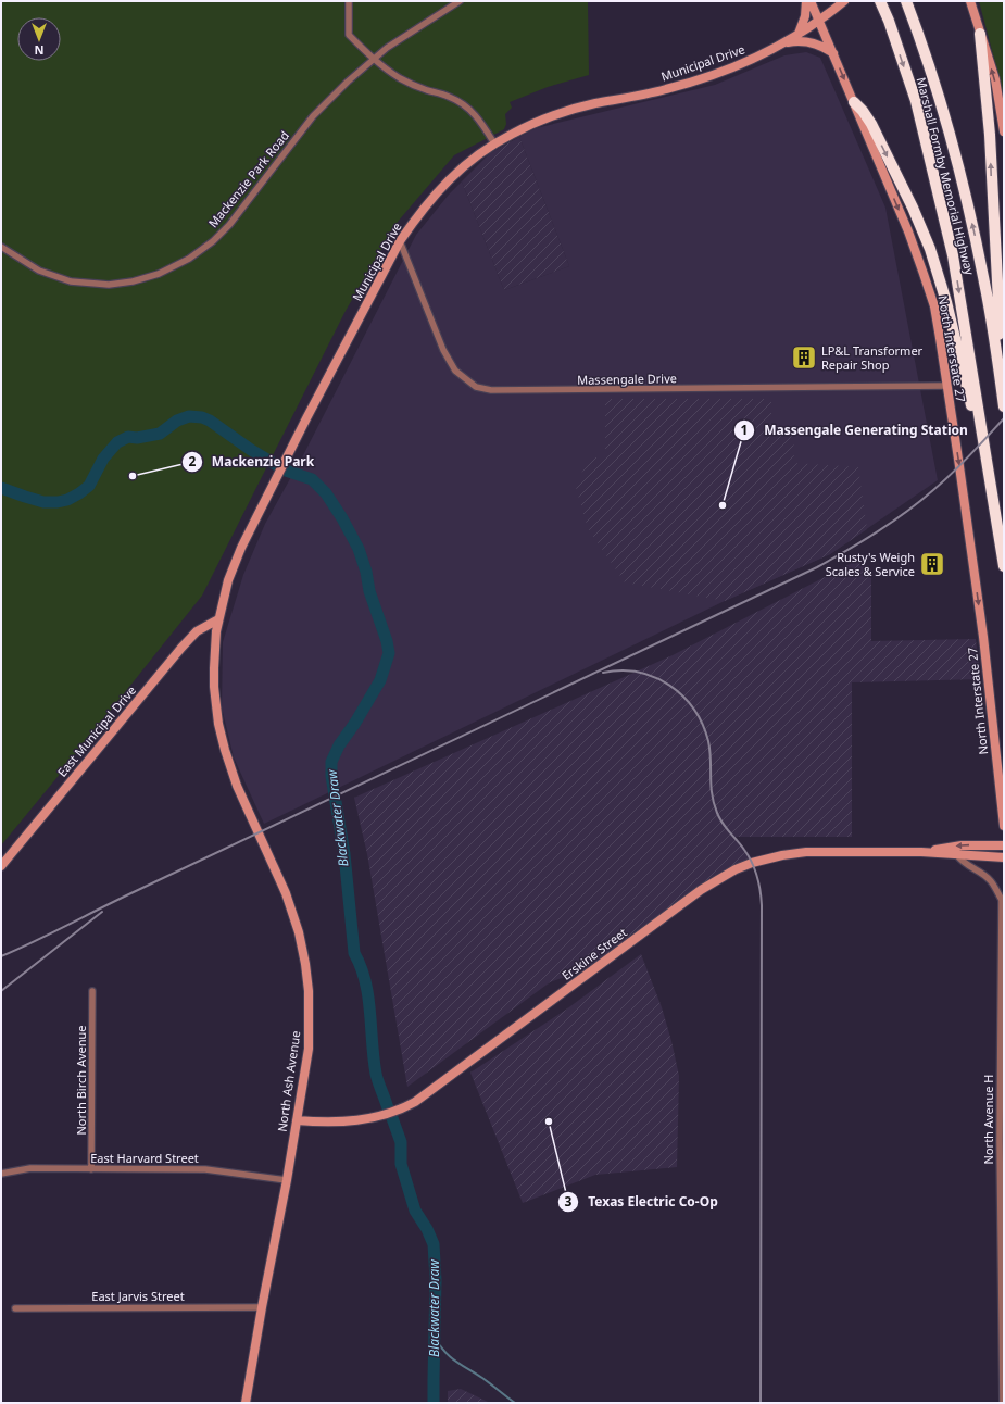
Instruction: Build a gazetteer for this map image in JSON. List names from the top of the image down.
{
  "streets": {
    "highway": ["Marshall Formby Memorial Highway"],
    "street": [
      "Municipal Drive",
      "Mackenzie Park Road",
      "North Interstate 27",
      "Massengale Drive",
      "East Municipal Drive",
      "Erskine Street",
      "North Birch Avenue",
      "North Ash Avenue",
      "North Avenue H",
      "East Harvard Street",
      "East Jarvis Street"
    ]
  },
  "crossings": [
    ["Municipal Drive", "North Interstate 27"],
    ["Municipal Drive", "Massengale Drive"],
    ["Municipal Drive", "East Municipal Drive"],
    ["Municipal Drive", "North Ash Avenue"],
    ["North Interstate 27", "Massengale Drive"],
    ["East Municipal Drive", "North Ash Avenue"],
    ["Erskine Street", "North Ash Avenue"],
    ["Erskine Street", "North Avenue H"],
    ["North Birch Avenue", "East Harvard Street"],
    ["North Ash Avenue", "East Harvard Street"],
    ["North Ash Avenue", "East Jarvis Street"]
  ],
  "one_way": ["North Interstate 27"],
  "water": ["Blackwater Draw"],
  "places": {
    "building": ["LP&L Transformer Repair Shop", "Rusty's Weigh Scales & Service"],
    "other": ["Mackenzie Park", "Massengale Generating Station", "Texas Electric Co-Op"]
  },
  "north": "bottom"
}
